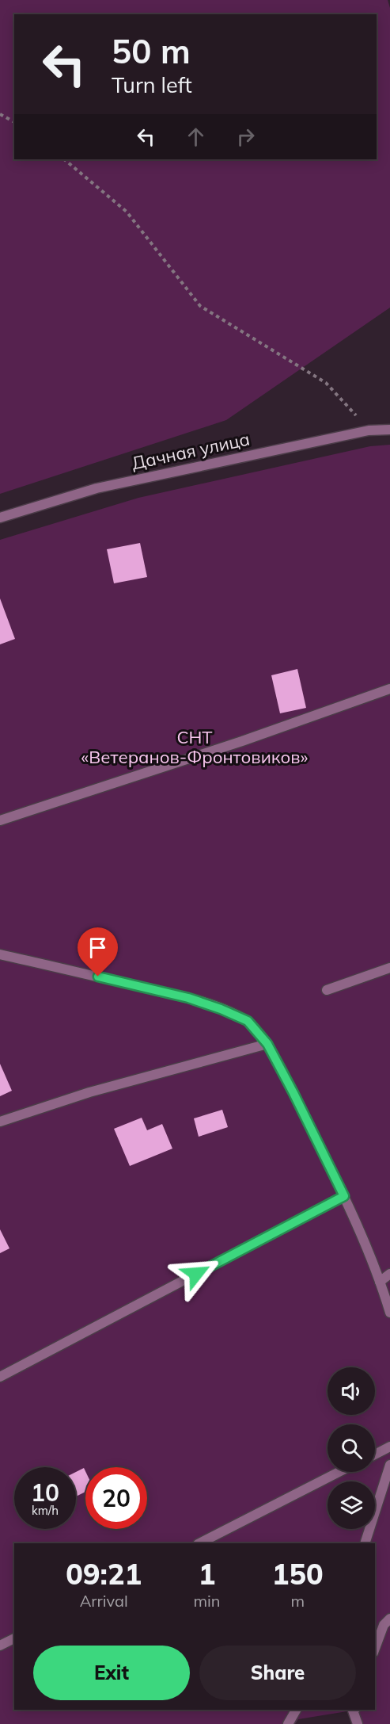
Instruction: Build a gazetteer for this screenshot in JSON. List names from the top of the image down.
{
  "streets": {
    "street": ["Дачная улица"]
  },
  "parks": ["СНТ «Ветеранов-Фронтовиков»"],
  "page": {
    "turn": ["50 m", "Turn left"],
    "speed": "10 km/h",
    "limit": "20",
    "eta": [
      "09:21",
      "Arrival",
      "1",
      "min",
      "150",
      "m"
    ],
    "buttons": ["Exit", "Share"]
  }
}
